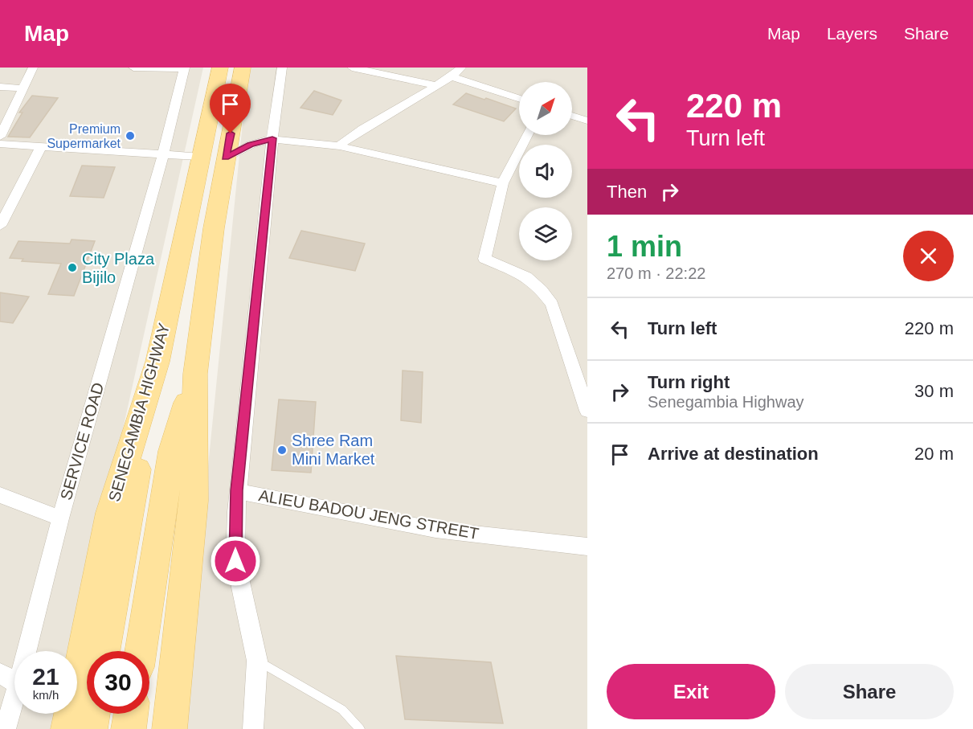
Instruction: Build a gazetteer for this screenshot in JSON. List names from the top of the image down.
{
  "streets": {
    "main road": ["SENEGAMBIA HIGHWAY"],
    "street": ["SERVICE ROAD", "ALIEU BADOU JENG STREET"]
  },
  "places": ["Premium Supermarket", "City Plaza Bijilo", "Shree Ram Mini Market"],
  "north": "top right",
  "page": {
    "header": "Map",
    "nav": ["Map", "Layers", "Share"],
    "turn": ["220 m", "Turn left"],
    "then": "Then",
    "heading": ["1 min", "270 m · 22:22"],
    "list": [
      {
        "name": "Turn left",
        "value": "220 m"
      },
      {
        "name": "Turn right",
        "note": "Senegambia Highway",
        "value": "30 m"
      },
      {
        "name": "Arrive at destination",
        "value": "20 m"
      }
    ],
    "speed": "21 km/h",
    "limit": "30",
    "buttons": ["Exit", "Share"]
  }
}
